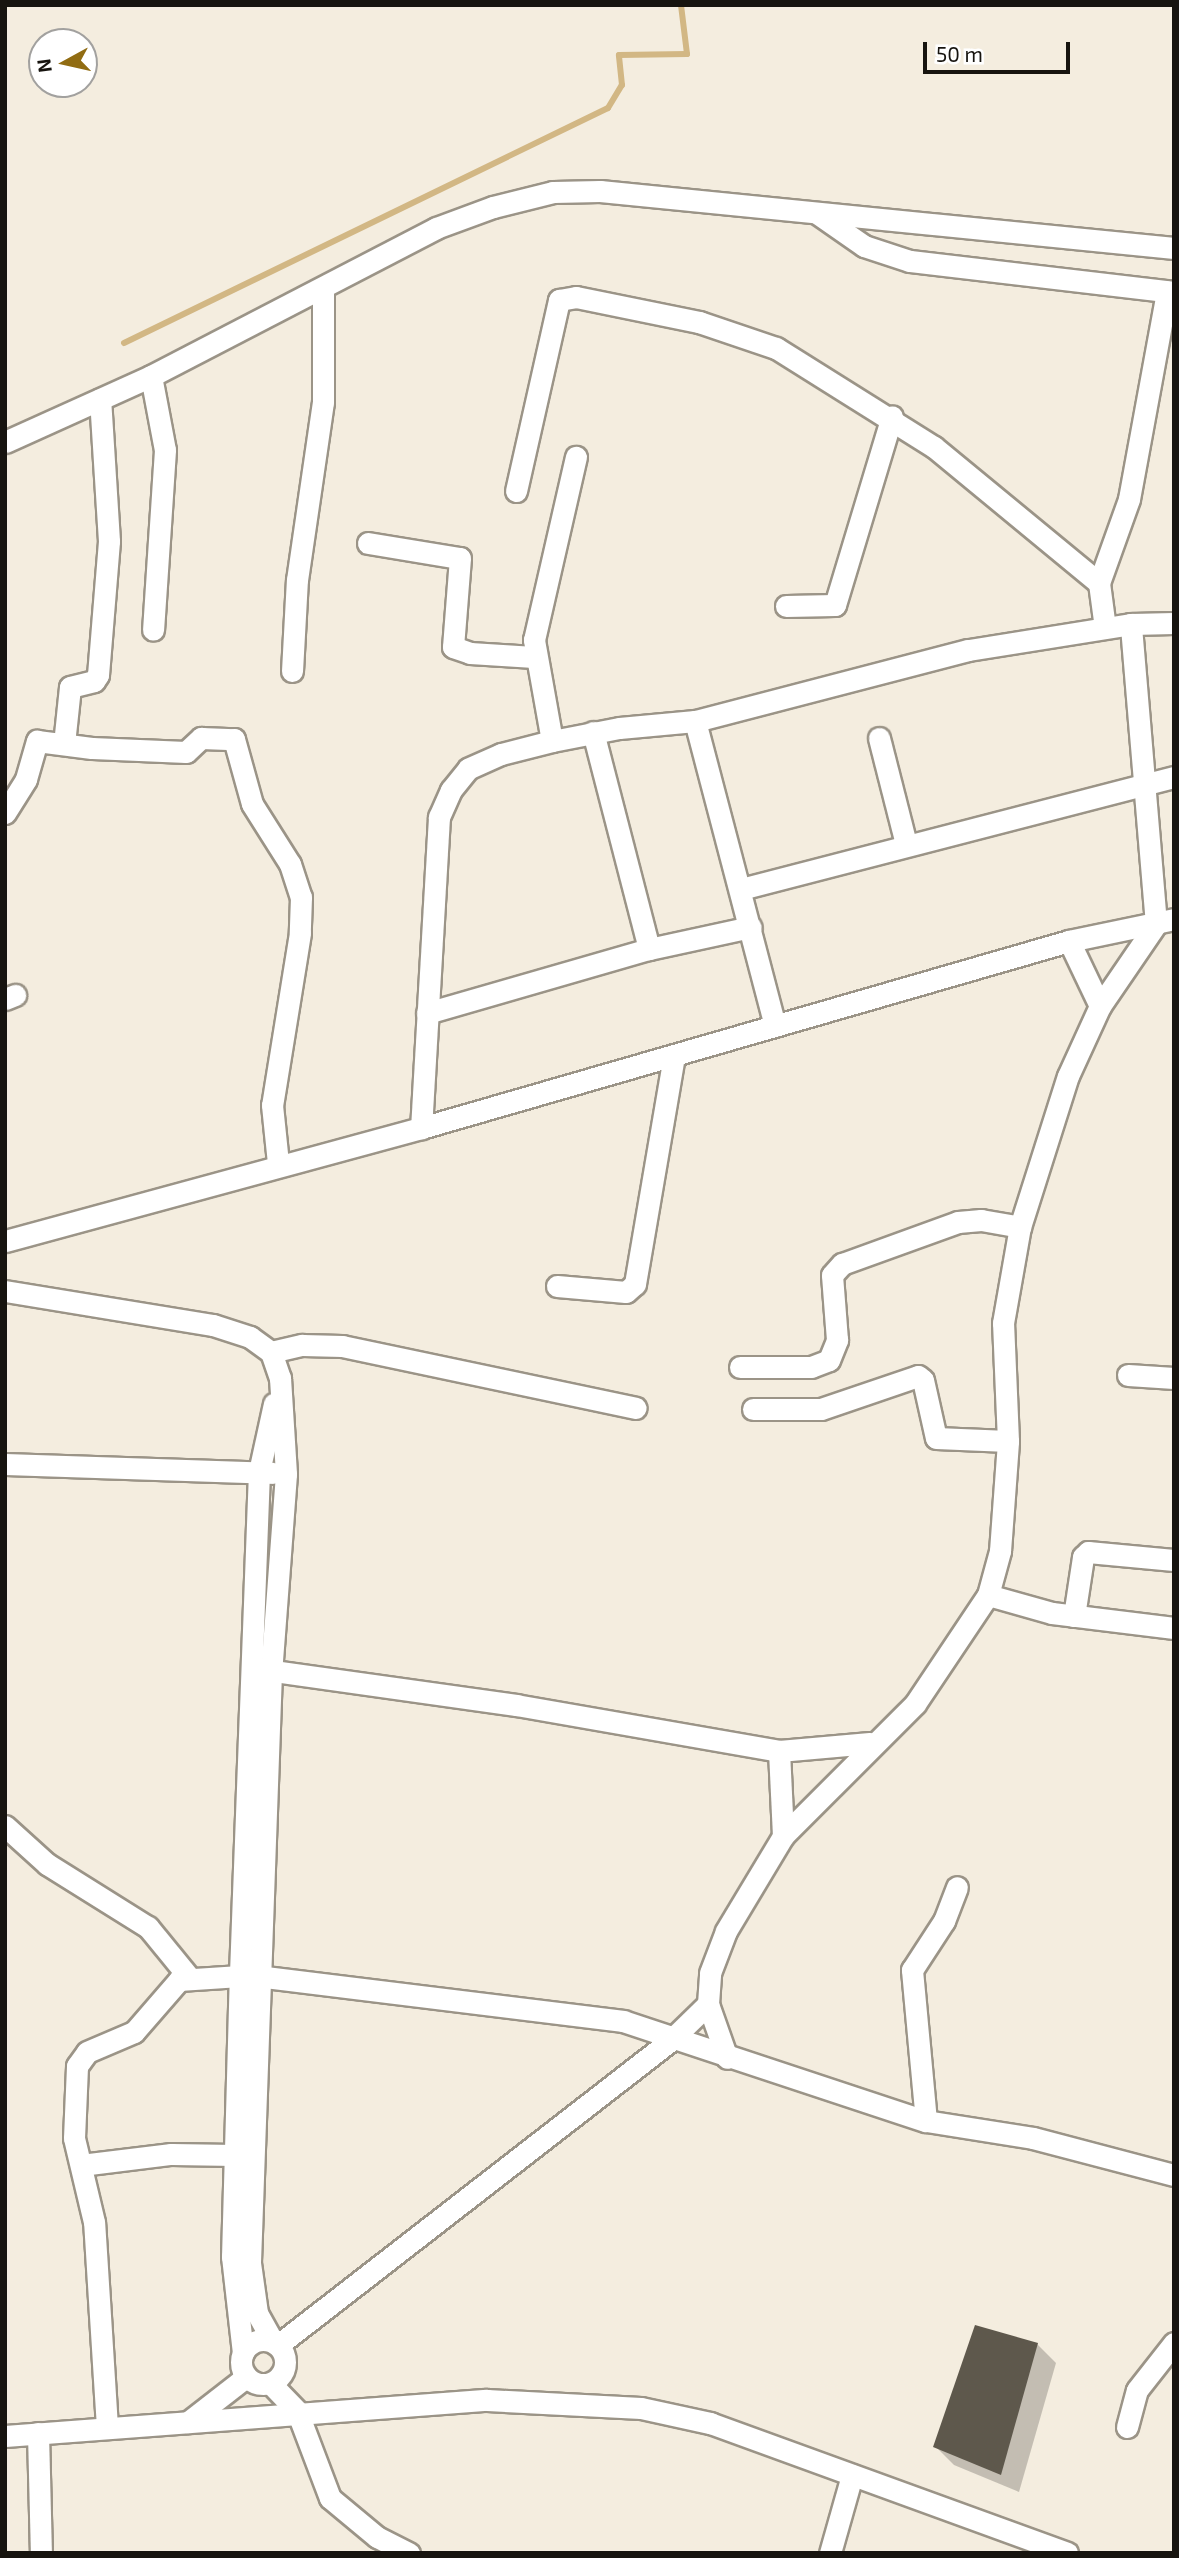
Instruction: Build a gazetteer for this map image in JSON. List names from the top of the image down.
{
  "scale_bar": "50 m",
  "north": "left"
}
